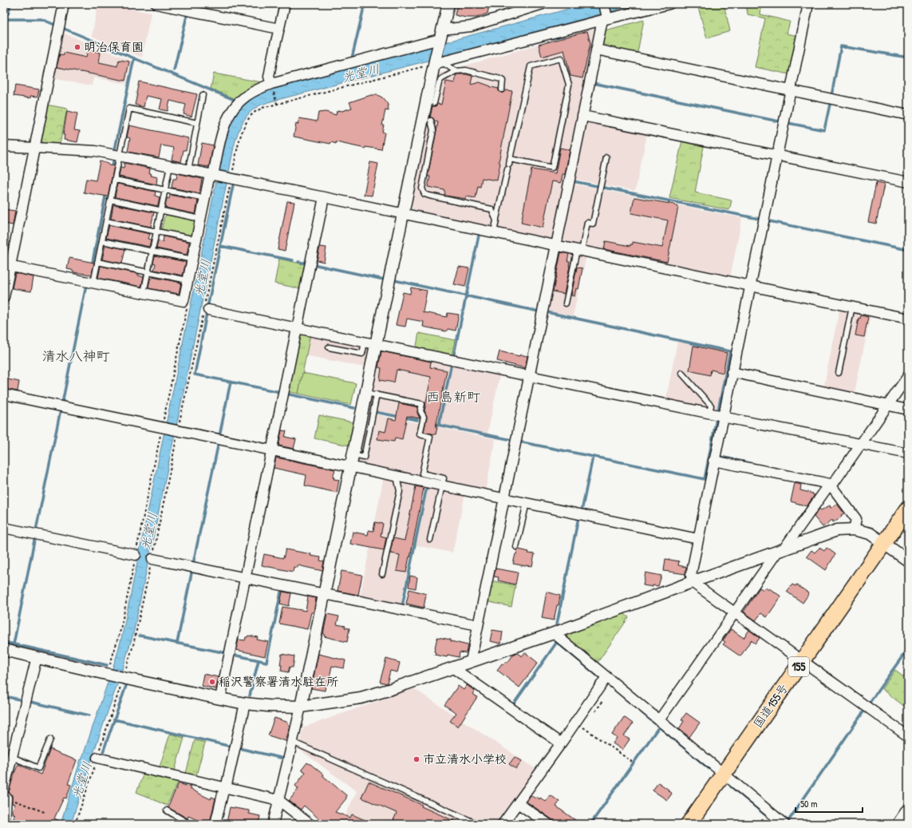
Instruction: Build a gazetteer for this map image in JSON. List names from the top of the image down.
{
  "streets": {
    "highway": ["155", "国道155号"]
  },
  "districts": ["清水八神町", "西島新町"],
  "water": ["光堂川"],
  "places": ["明治保育園", "稲沢警察署清水駐在所", "市立清水小学校"],
  "scale_bar": "50 m"
}
